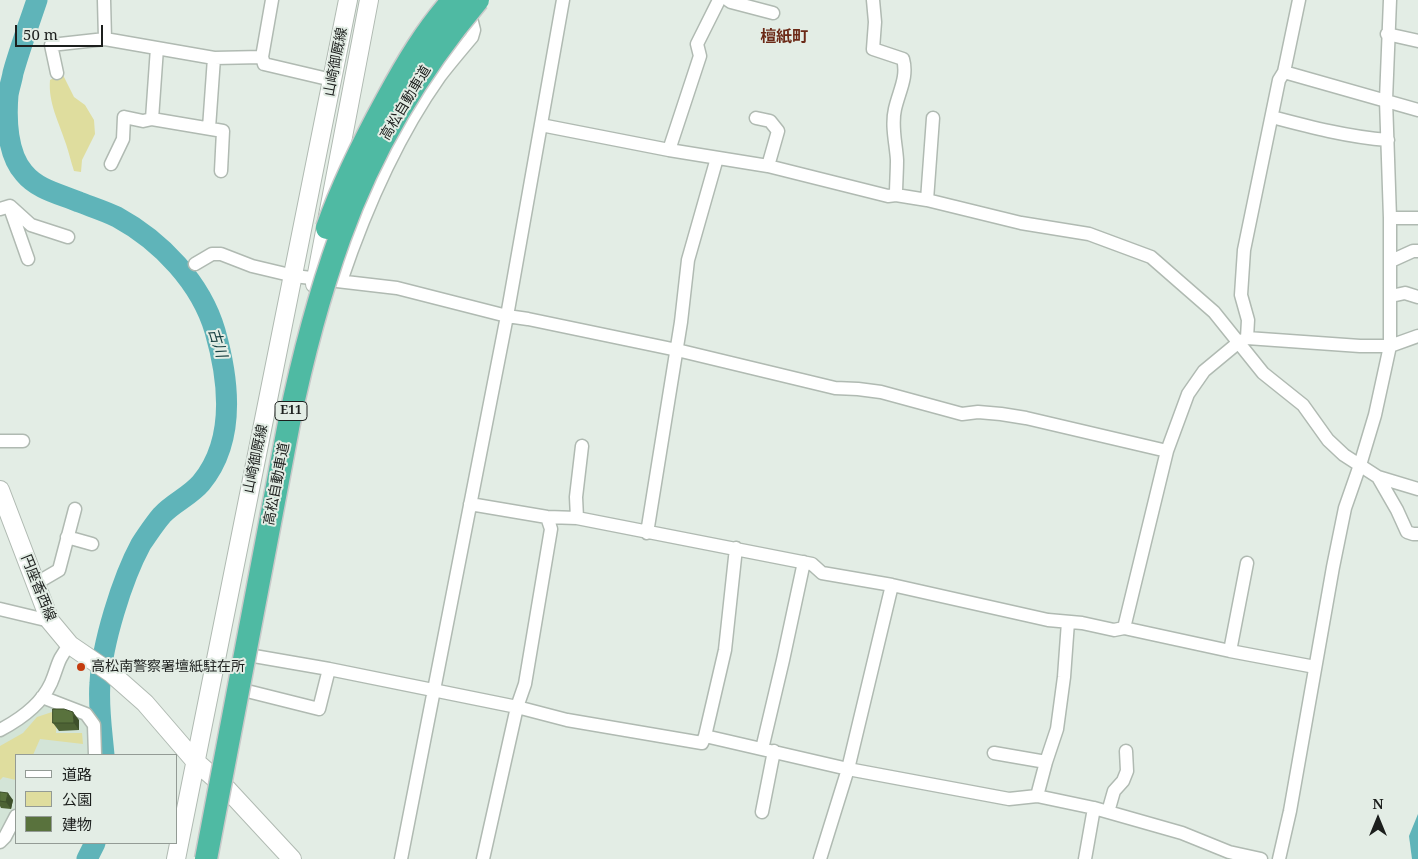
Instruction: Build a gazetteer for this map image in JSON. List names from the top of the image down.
{
  "streets": {
    "highway": ["高松自動車道", "E11"],
    "main road": ["山崎御厩線", "円座香西線"]
  },
  "crossings": [
    ["山崎御厩線", "円座香西線"]
  ],
  "districts": ["檀紙町"],
  "water": ["古川"],
  "places": ["高松南警察署壇紙駐在所"],
  "legend": ["道路", "公園", "建物"],
  "scale_bar": "50 m",
  "north": "top"
}
